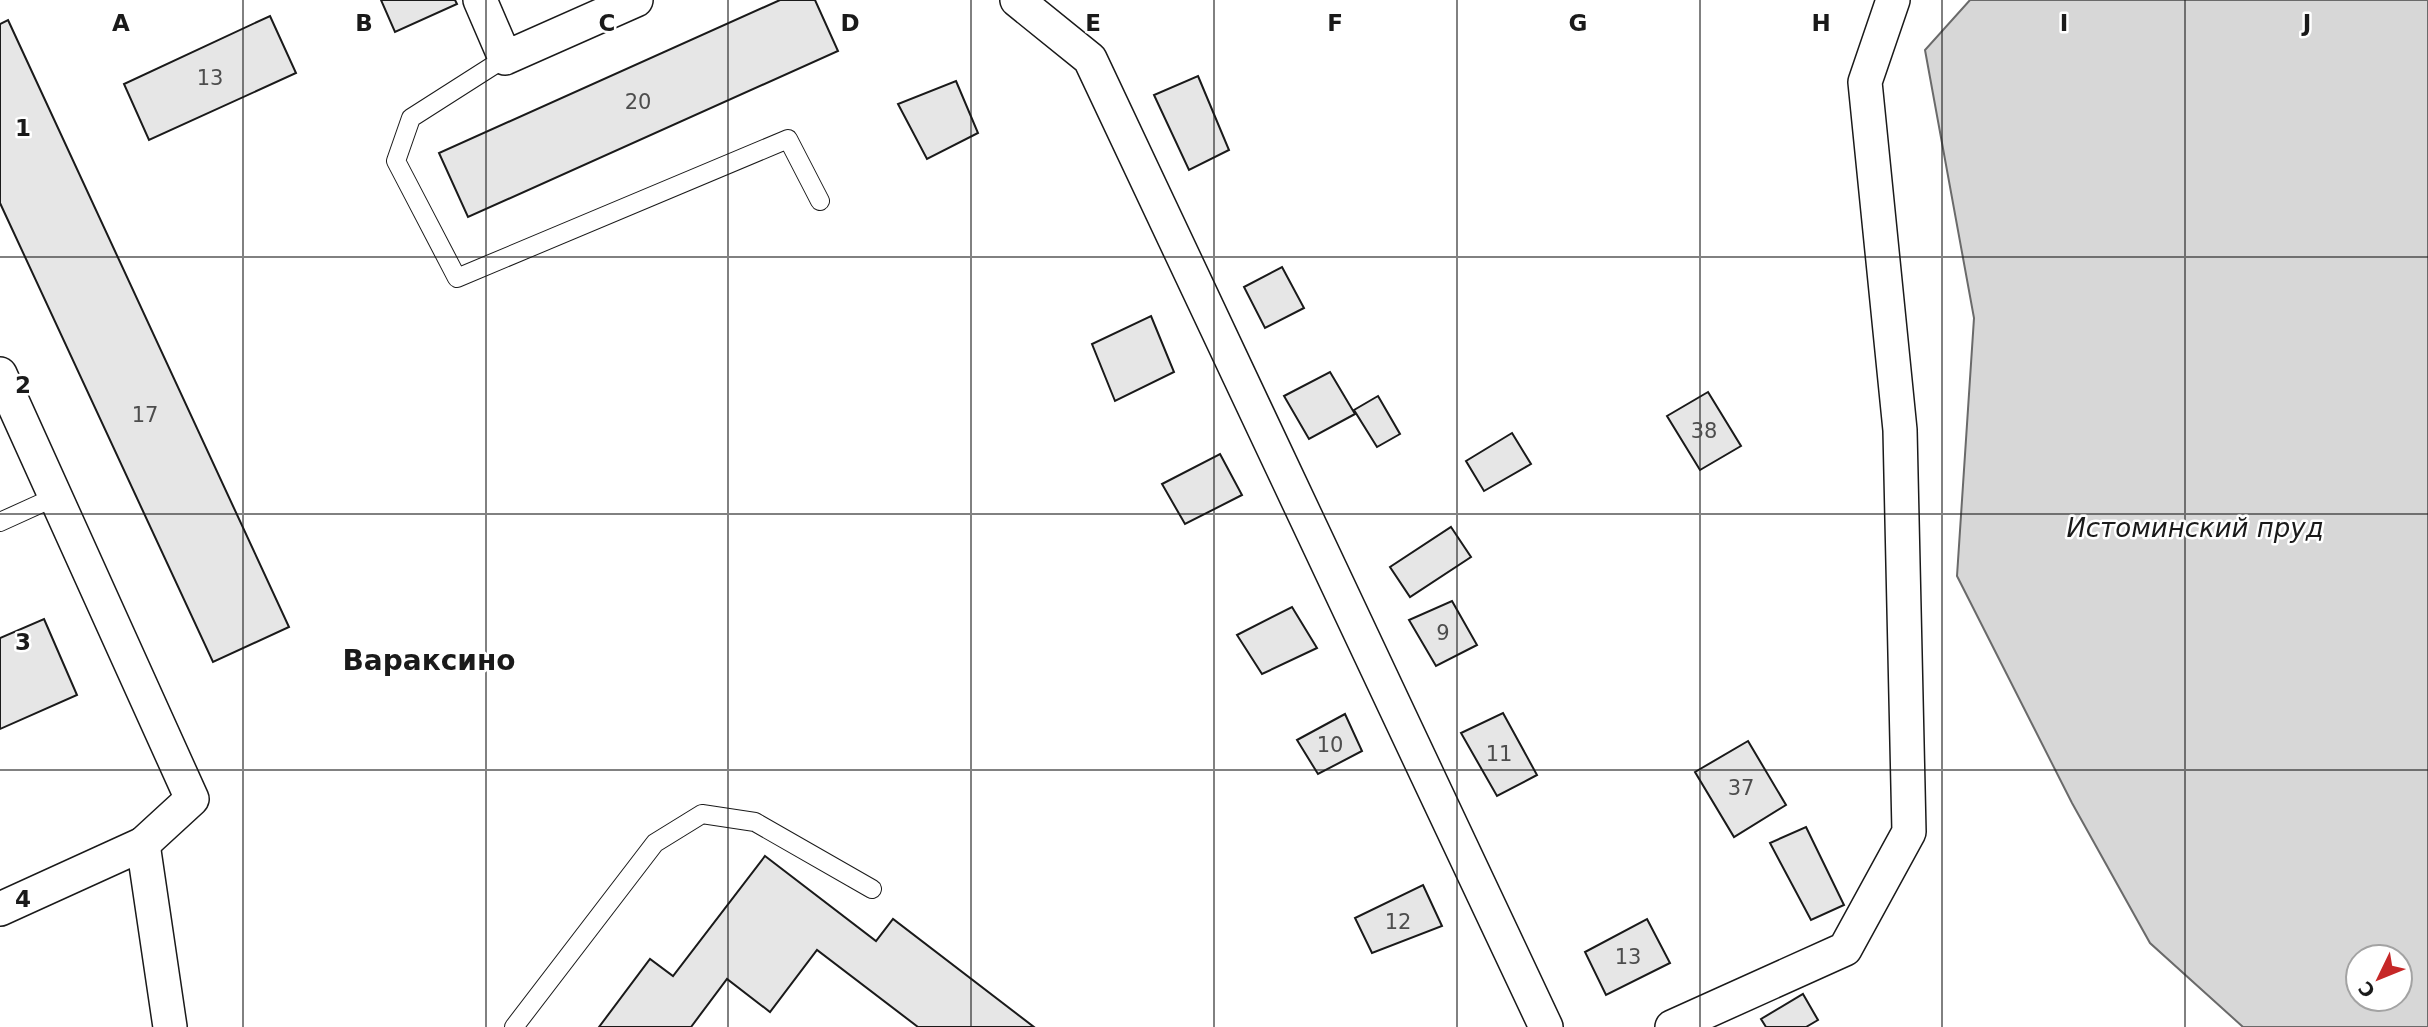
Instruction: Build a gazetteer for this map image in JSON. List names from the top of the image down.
{
  "districts": ["Вараксино"],
  "water": ["Истоминский пруд"],
  "house_numbers": [
    "13",
    "20",
    "17",
    "38",
    "9",
    "10",
    "11",
    "37",
    "12",
    "13"
  ],
  "north": "bottom left",
  "grid": {
    "columns": [
      "A",
      "B",
      "C",
      "D",
      "E",
      "F",
      "G",
      "H",
      "I",
      "J"
    ],
    "rows": [
      "1",
      "2",
      "3",
      "4"
    ]
  }
}
